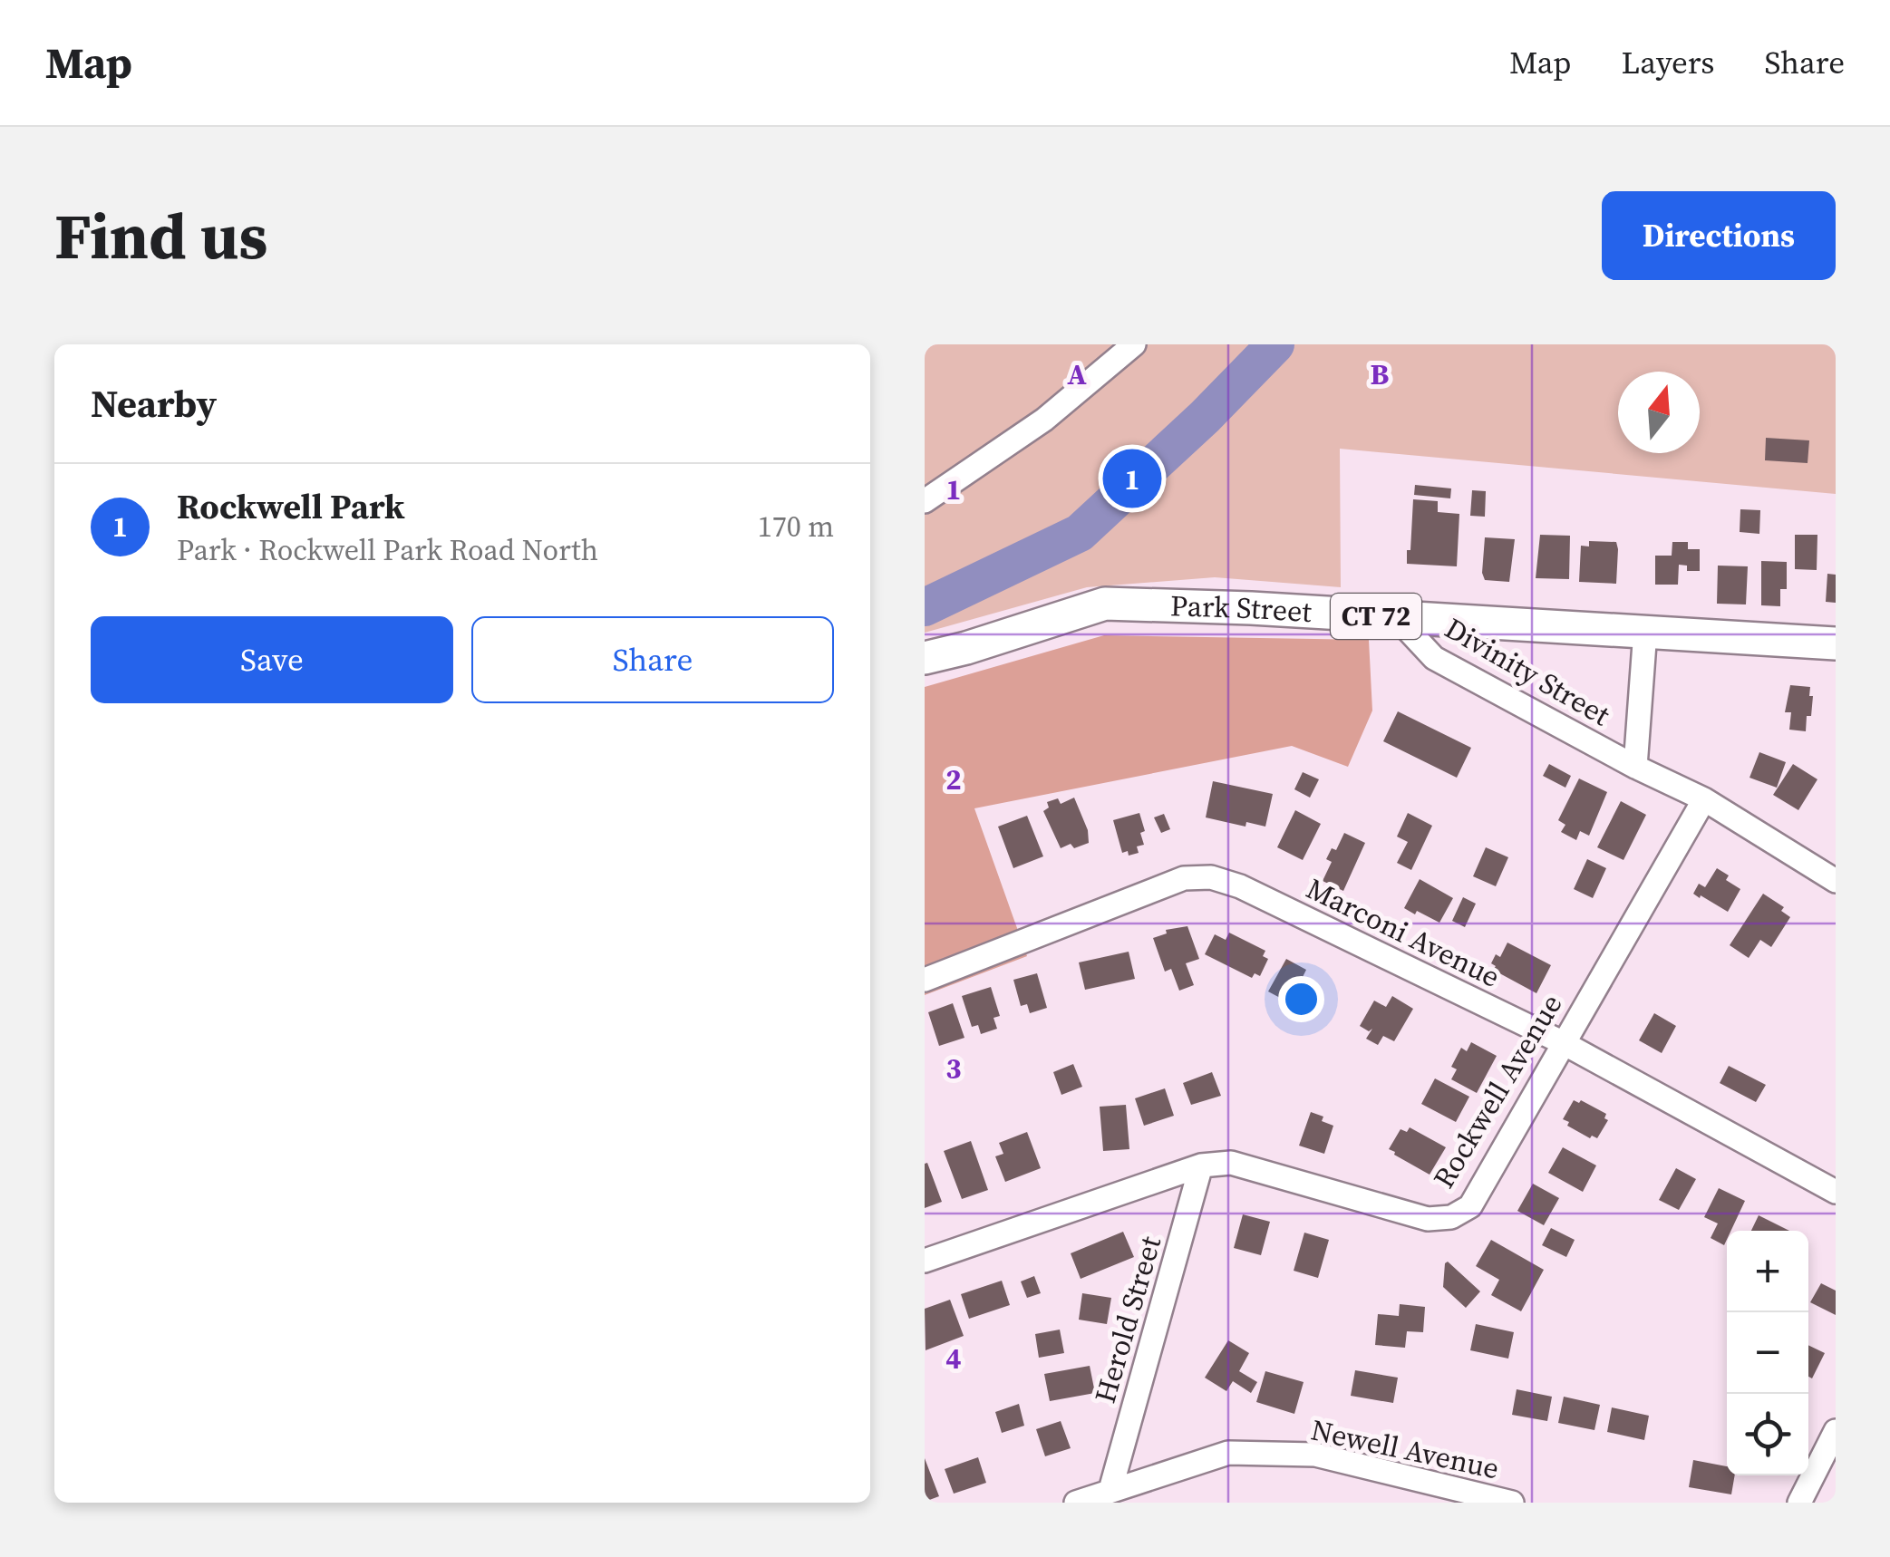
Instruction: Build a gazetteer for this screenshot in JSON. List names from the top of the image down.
{
  "streets": {
    "highway": ["Park Street", "CT 72"],
    "street": [
      "Divinity Street",
      "Marconi Avenue",
      "Rockwell Avenue",
      "Herold Street",
      "Newell Avenue"
    ]
  },
  "crossings": [
    ["Park Street", "Divinity Street"],
    ["Divinity Street", "Rockwell Avenue"],
    ["Marconi Avenue", "Rockwell Avenue"],
    ["Rockwell Avenue", "Herold Street"],
    ["Herold Street", "Newell Avenue"]
  ],
  "north": "top",
  "page": {
    "header": "Map",
    "nav": ["Map", "Layers", "Share"],
    "buttons": [
      "Directions",
      ["Save", "Share"]
    ],
    "title": "Find us",
    "heading": "Nearby",
    "pins": "1",
    "list": [
      {
        "mark": "1",
        "name": "Rockwell Park",
        "note": "Park · Rockwell Park Road North",
        "value": "170 m"
      }
    ],
    "map_buttons": ["+", "−"]
  },
  "grid": {
    "columns": ["A", "B"],
    "rows": [
      "1",
      "2",
      "3",
      "4"
    ]
  }
}
